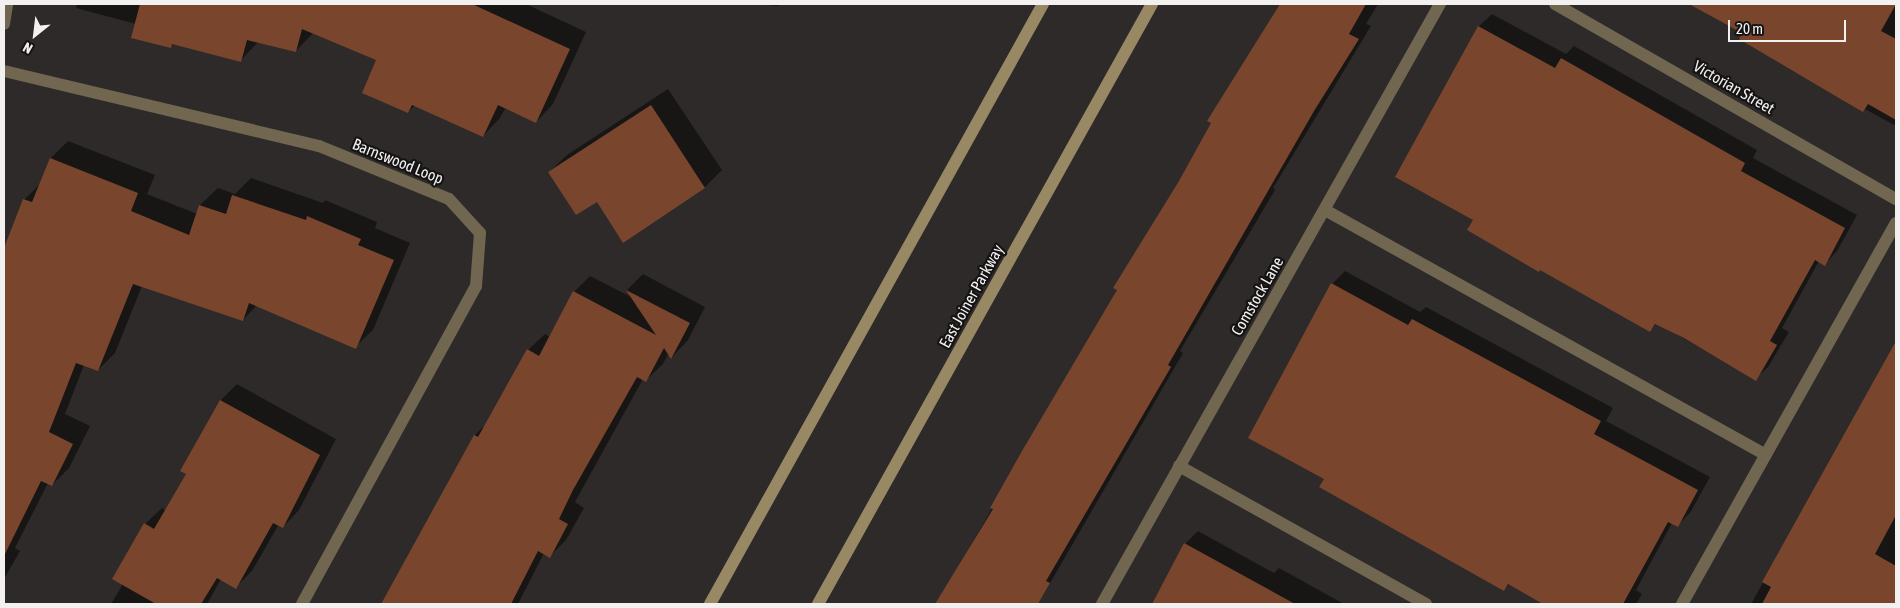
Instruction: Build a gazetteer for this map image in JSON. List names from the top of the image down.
{
  "streets": {
    "main road": ["East Joiner Parkway"],
    "street": ["Victorian Street", "Barnswood Loop", "Comstock Lane"]
  },
  "scale_bar": "20 m",
  "north": "bottom left"
}
